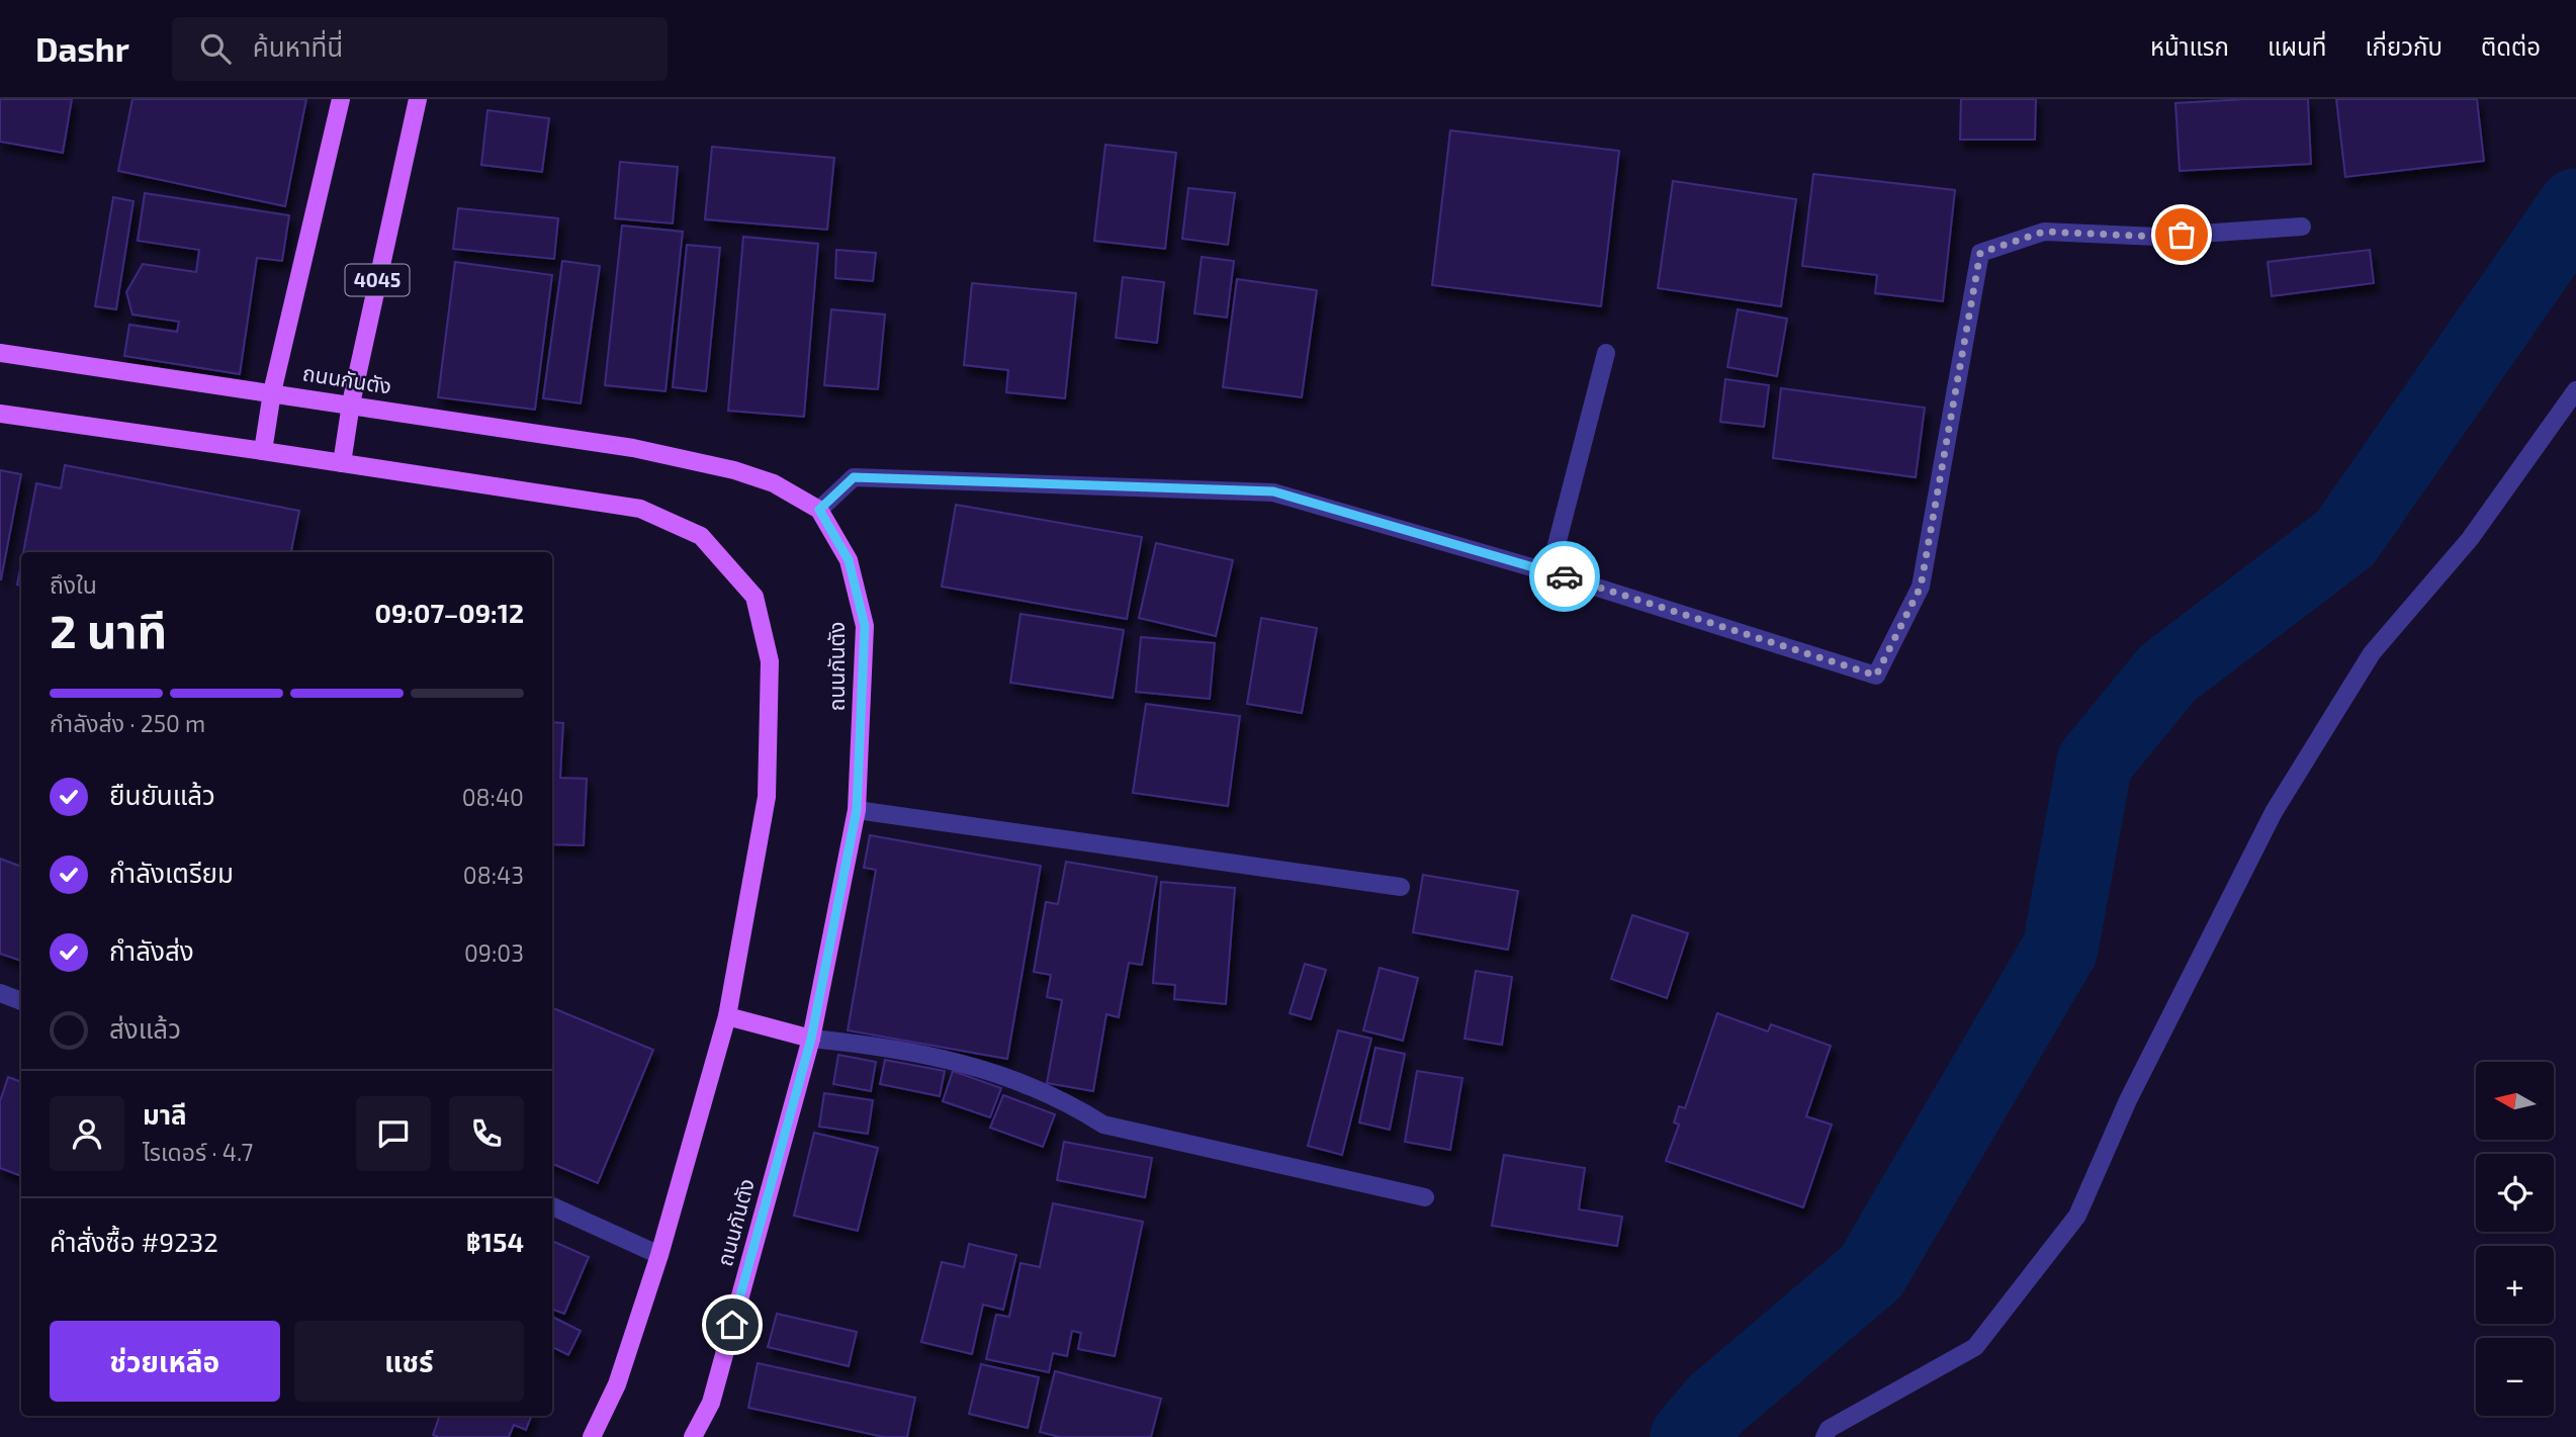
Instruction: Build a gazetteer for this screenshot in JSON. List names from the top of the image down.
{
  "streets": {
    "main road": ["4045", "ถนนกันตัง"]
  },
  "crossings": [
    ["4045", "ถนนกันตัง"]
  ],
  "north": "left",
  "page": {
    "header": "Dashr",
    "search": "ค้นหาที่นี่",
    "nav": [
      "หน้าแรก",
      "แผนที่",
      "เกี่ยวกับ",
      "ติดต่อ"
    ],
    "heading": ["2 นาที", "ถึงใน", "09:07–09:12"],
    "panel": [
      "มาลี",
      "ไรเดอร์ · 4.7",
      "คำสั่งซื้อ #9232",
      "฿154"
    ],
    "bar": "กำลังส่ง · 250 m",
    "list": [
      ["ยืนยันแล้ว", "08:40"],
      ["กำลังเตรียม", "08:43"],
      ["กำลังส่ง", "09:03"],
      "ส่งแล้ว"
    ],
    "map_buttons": ["+", "−"],
    "buttons": ["ช่วยเหลือ", "แชร์"]
  }
}
